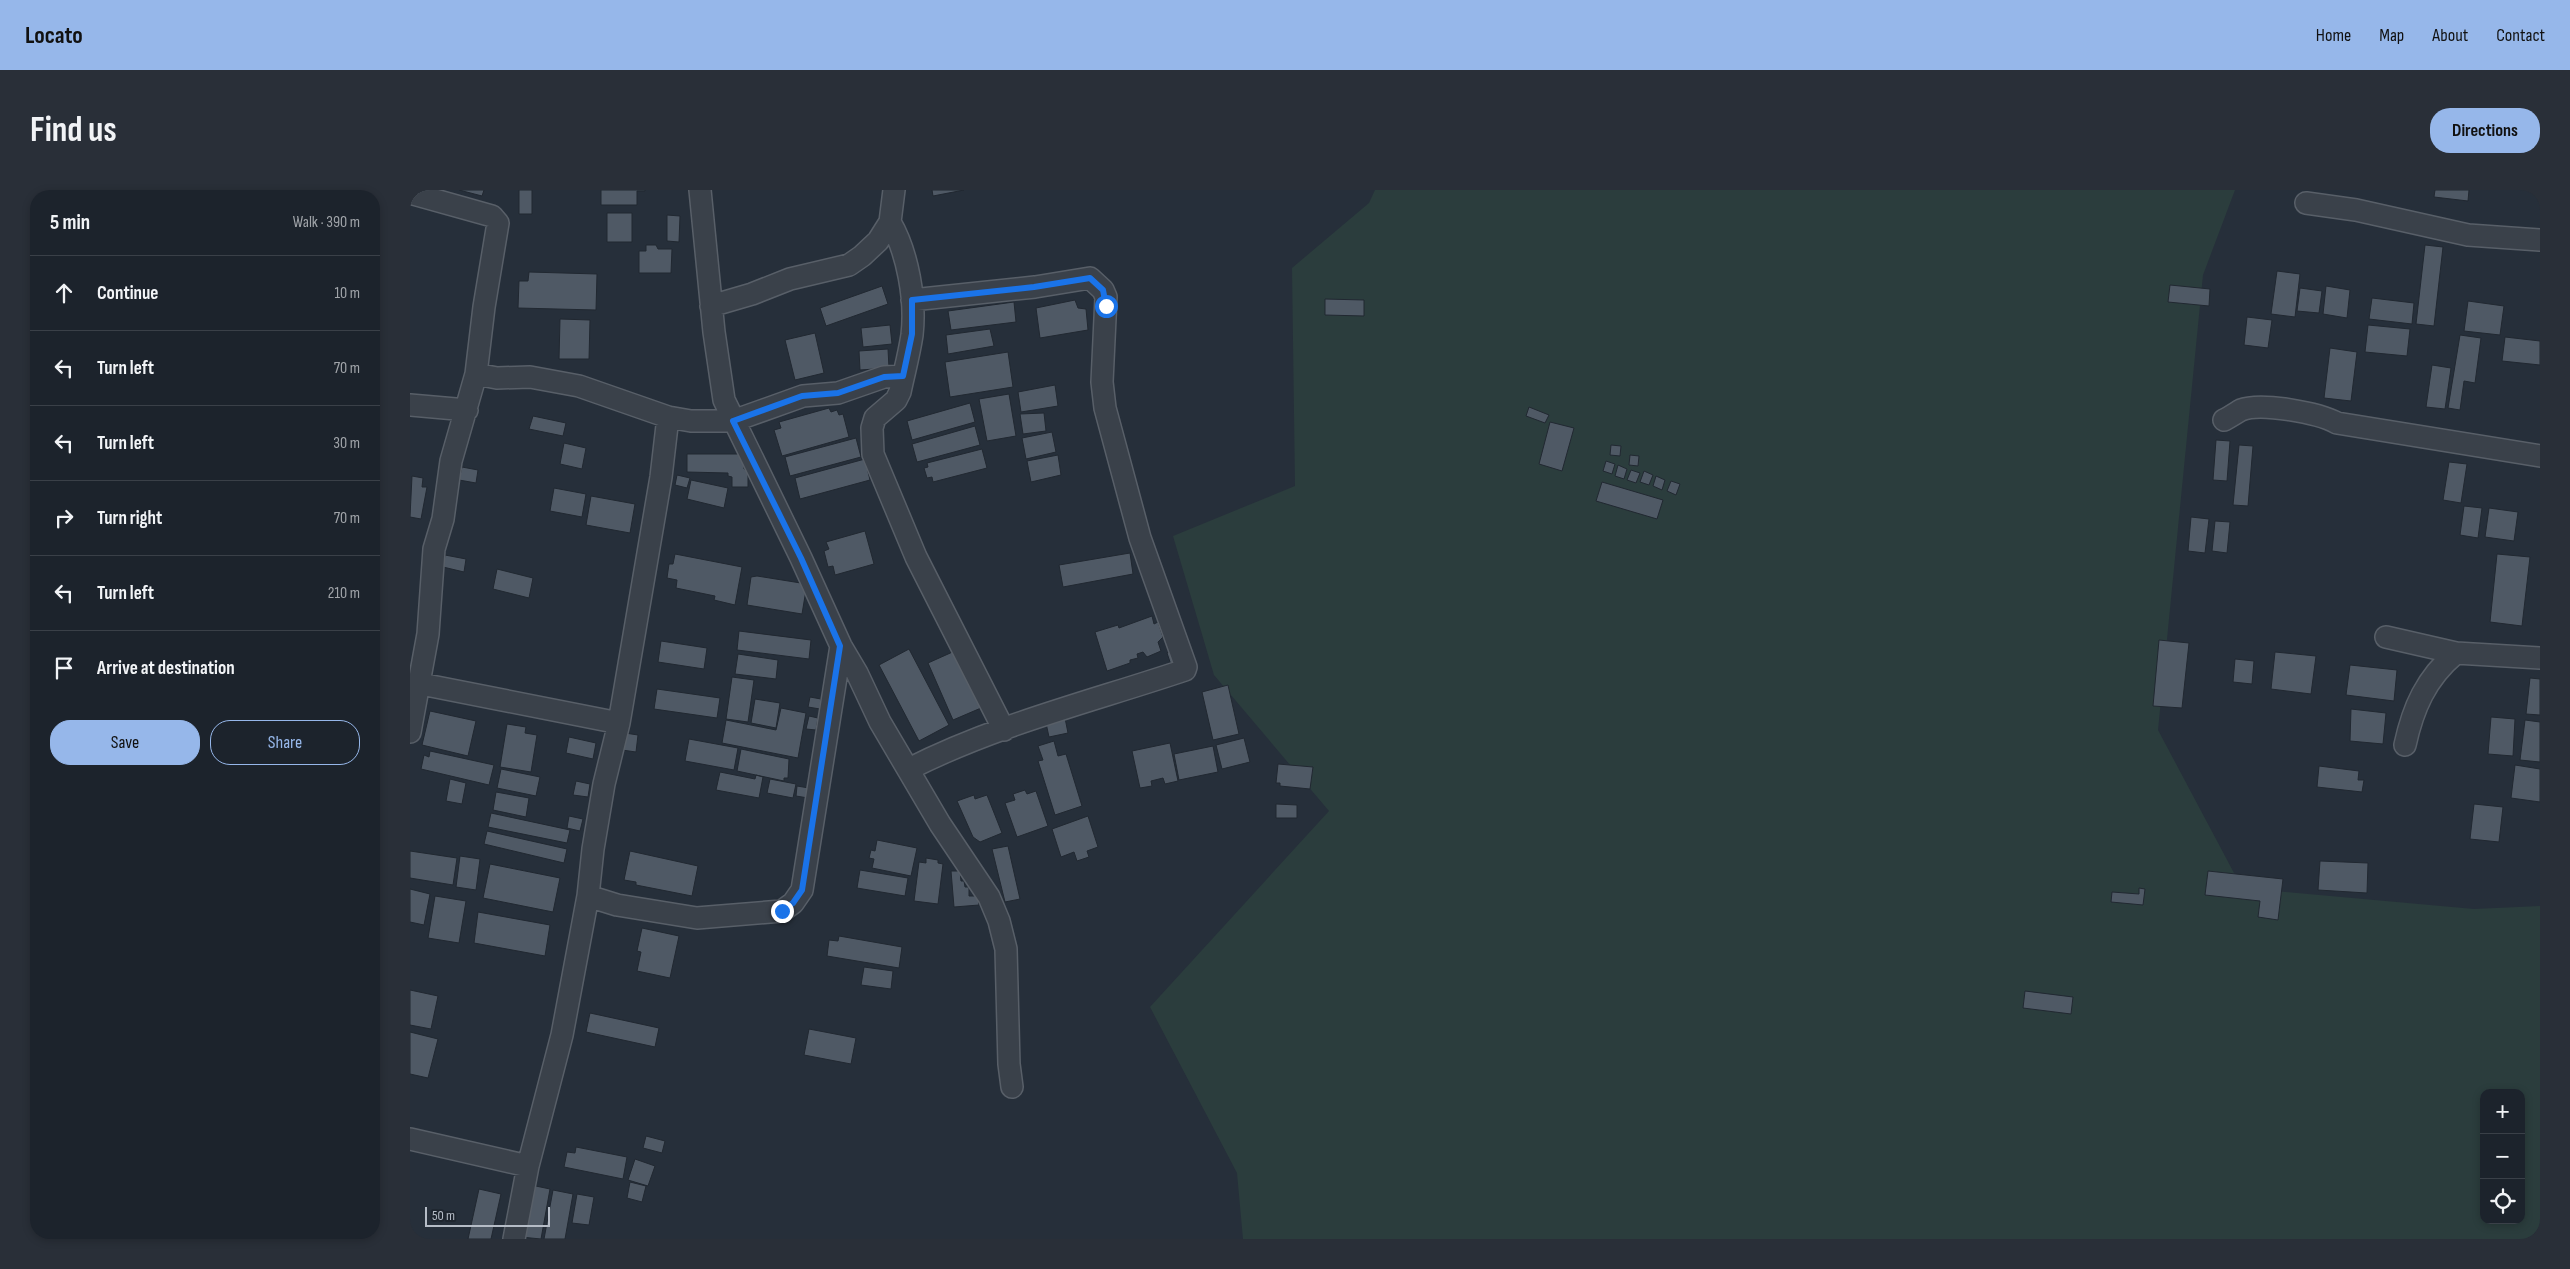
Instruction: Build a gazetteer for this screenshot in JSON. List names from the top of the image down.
{
  "scale_bar": "50 m",
  "page": {
    "header": "Locato",
    "nav": [
      "Home",
      "Map",
      "About",
      "Contact"
    ],
    "buttons": [
      "Directions",
      ["Save", "Share"]
    ],
    "title": "Find us",
    "heading": ["5 min", "Walk · 390 m"],
    "list": [
      ["Continue", "10 m"],
      ["Turn left", "70 m"],
      ["Turn left", "30 m"],
      ["Turn right", "70 m"],
      ["Turn left", "210 m"],
      "Arrive at destination"
    ],
    "map_buttons": ["+", "−"],
    "scale": "50 m"
  }
}
